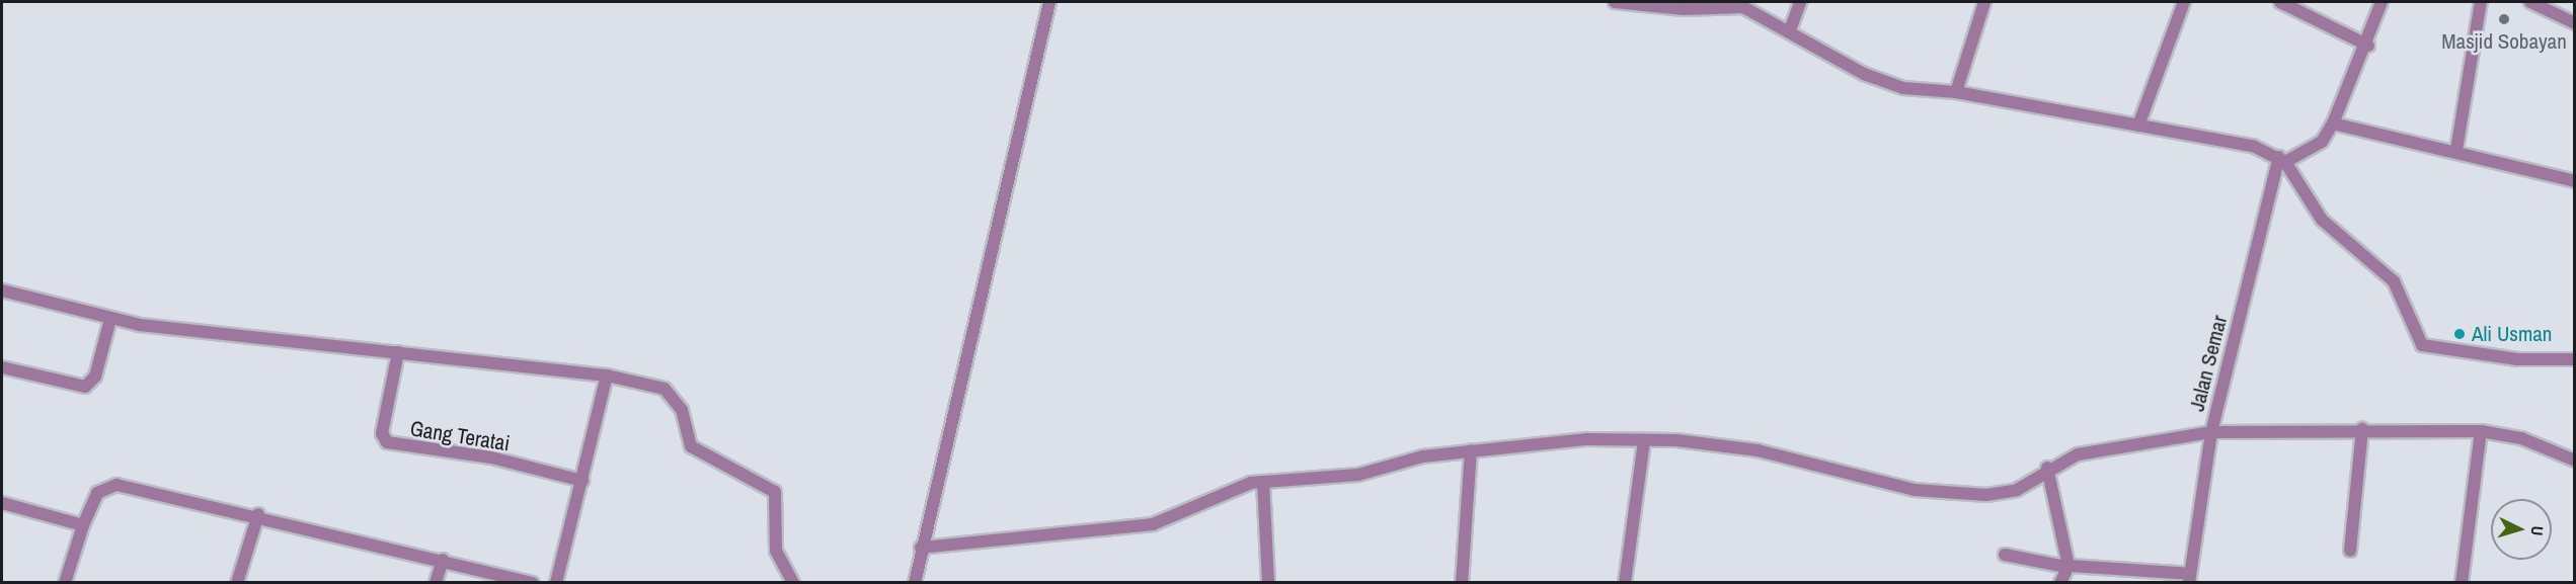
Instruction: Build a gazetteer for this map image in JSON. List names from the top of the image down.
{
  "streets": {
    "street": ["Jalan Semar", "Gang Teratai"]
  },
  "places": ["Masjid Sobayan", "Ali Usman"],
  "north": "right"
}
